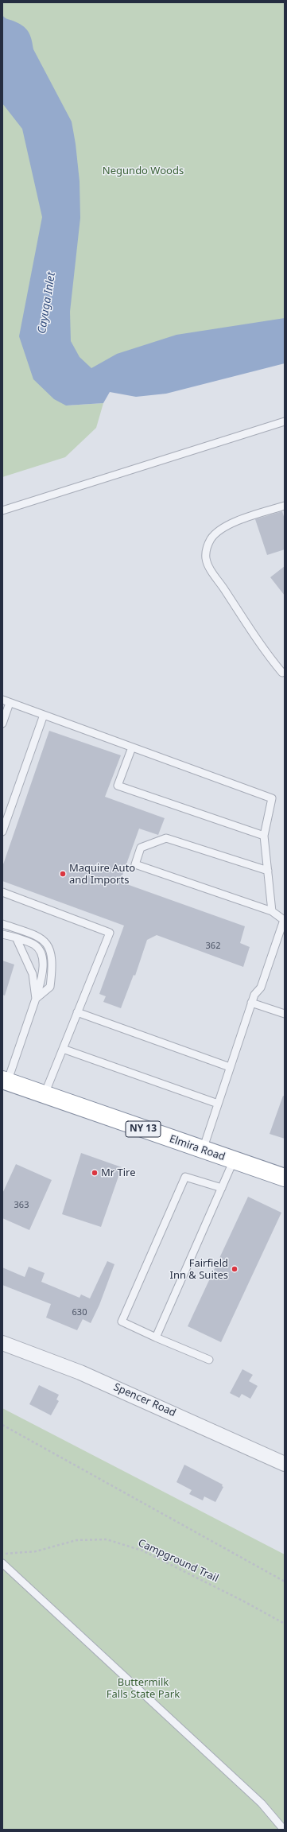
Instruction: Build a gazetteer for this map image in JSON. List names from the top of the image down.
{
  "streets": {
    "highway": ["NY 13", "Elmira Road"],
    "street": ["Spencer Road"],
    "path": ["Campground Trail"]
  },
  "water": ["Cayuga Inlet"],
  "parks": ["Negundo Woods", "Buttermilk Falls State Park"],
  "places": ["Maquire Auto and Imports", "Mr Tire", "Fairfield Inn & Suites"],
  "house_numbers": ["362", "363", "630"]
}
